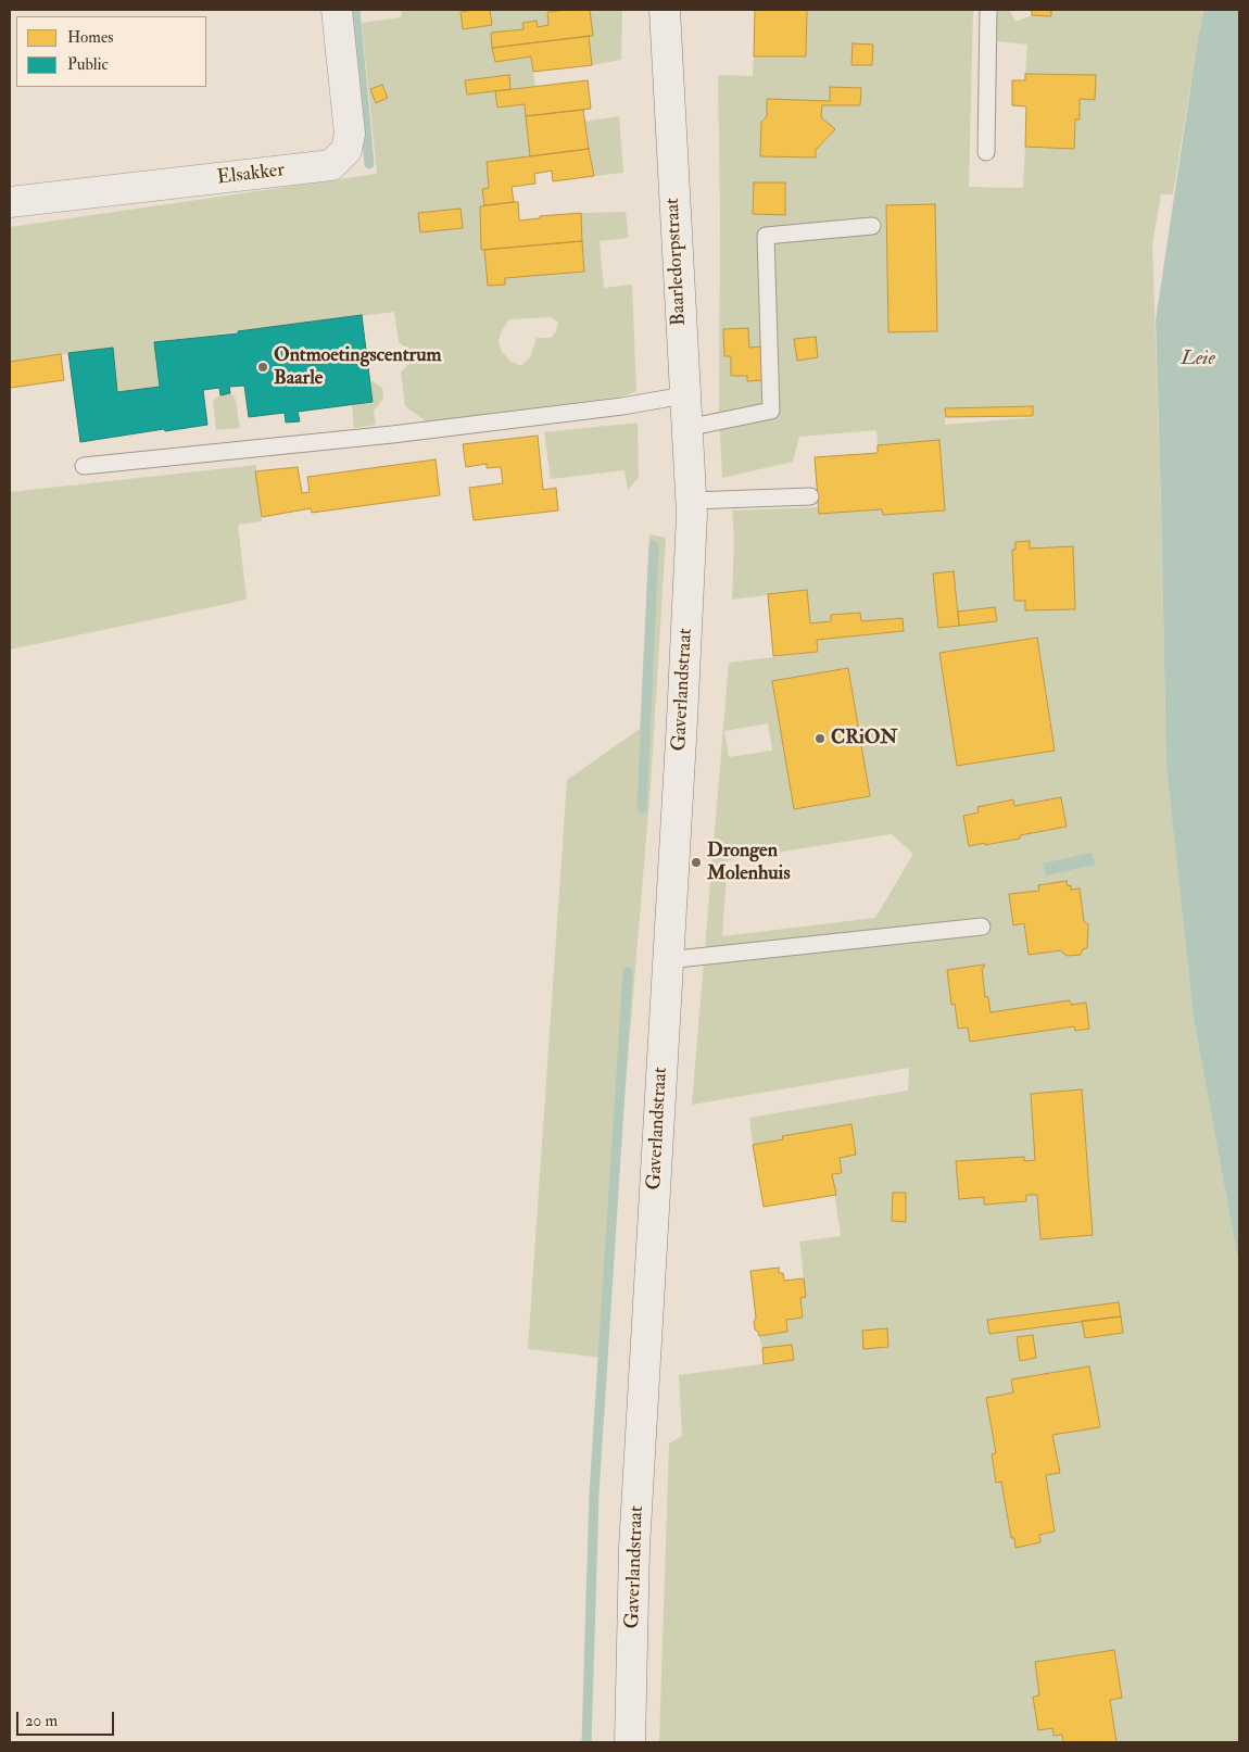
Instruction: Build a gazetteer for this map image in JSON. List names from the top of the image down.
{
  "streets": {
    "main road": ["Elsakker", "Baarledorpstraat", "Gaverlandstraat"]
  },
  "crossings": [
    ["Baarledorpstraat", "Gaverlandstraat"]
  ],
  "water": ["Leie"],
  "places": ["Ontmoetingscentrum Baarle", "CRiON", "Drongen Molenhuis"],
  "legend": ["Homes", "Public"],
  "scale_bar": "20 m"
}
